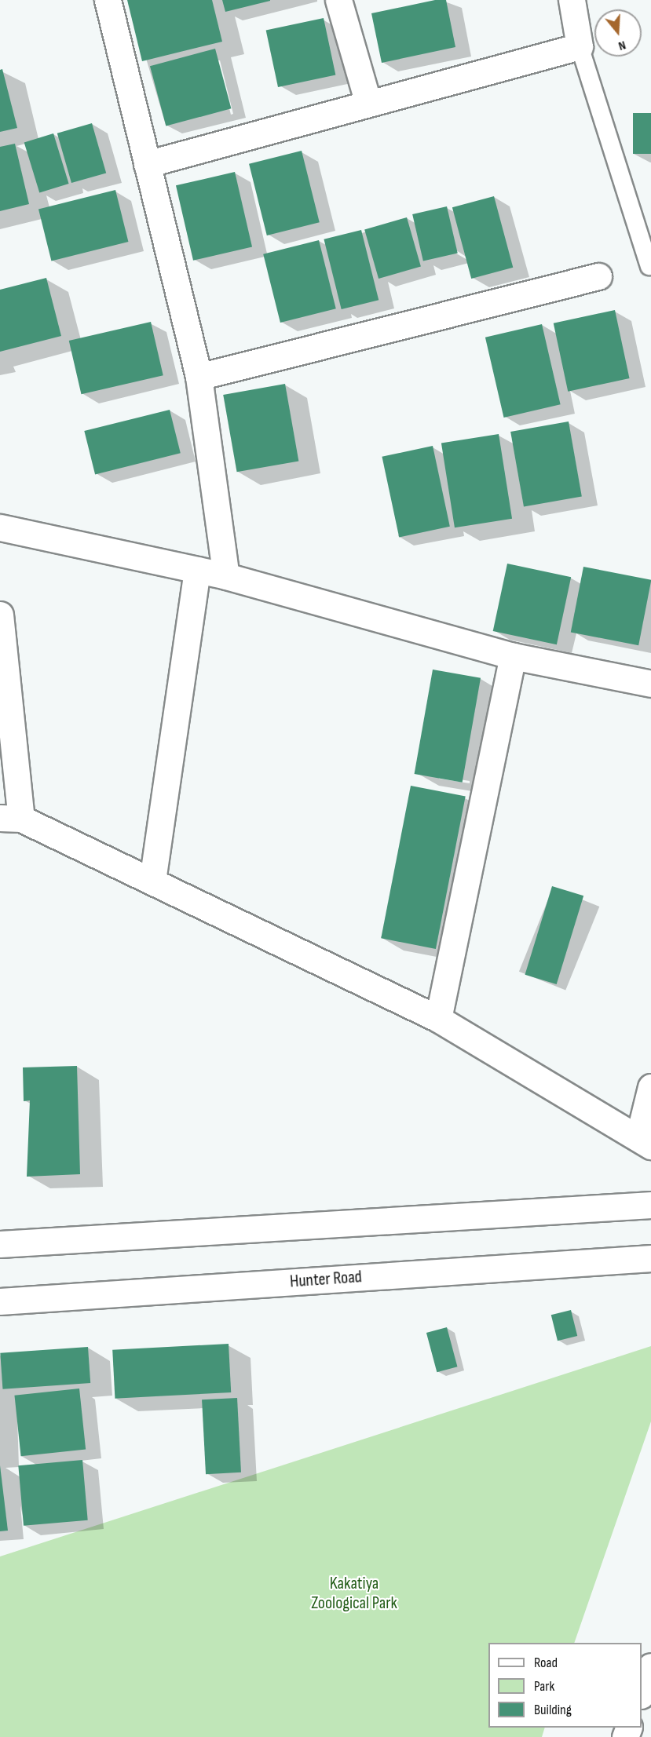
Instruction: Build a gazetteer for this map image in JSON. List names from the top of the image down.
{
  "streets": {
    "street": ["Hunter Road"]
  },
  "parks": ["Kakatiya Zoological Park"],
  "legend": ["Road", "Park", "Building"],
  "north": "bottom"
}
